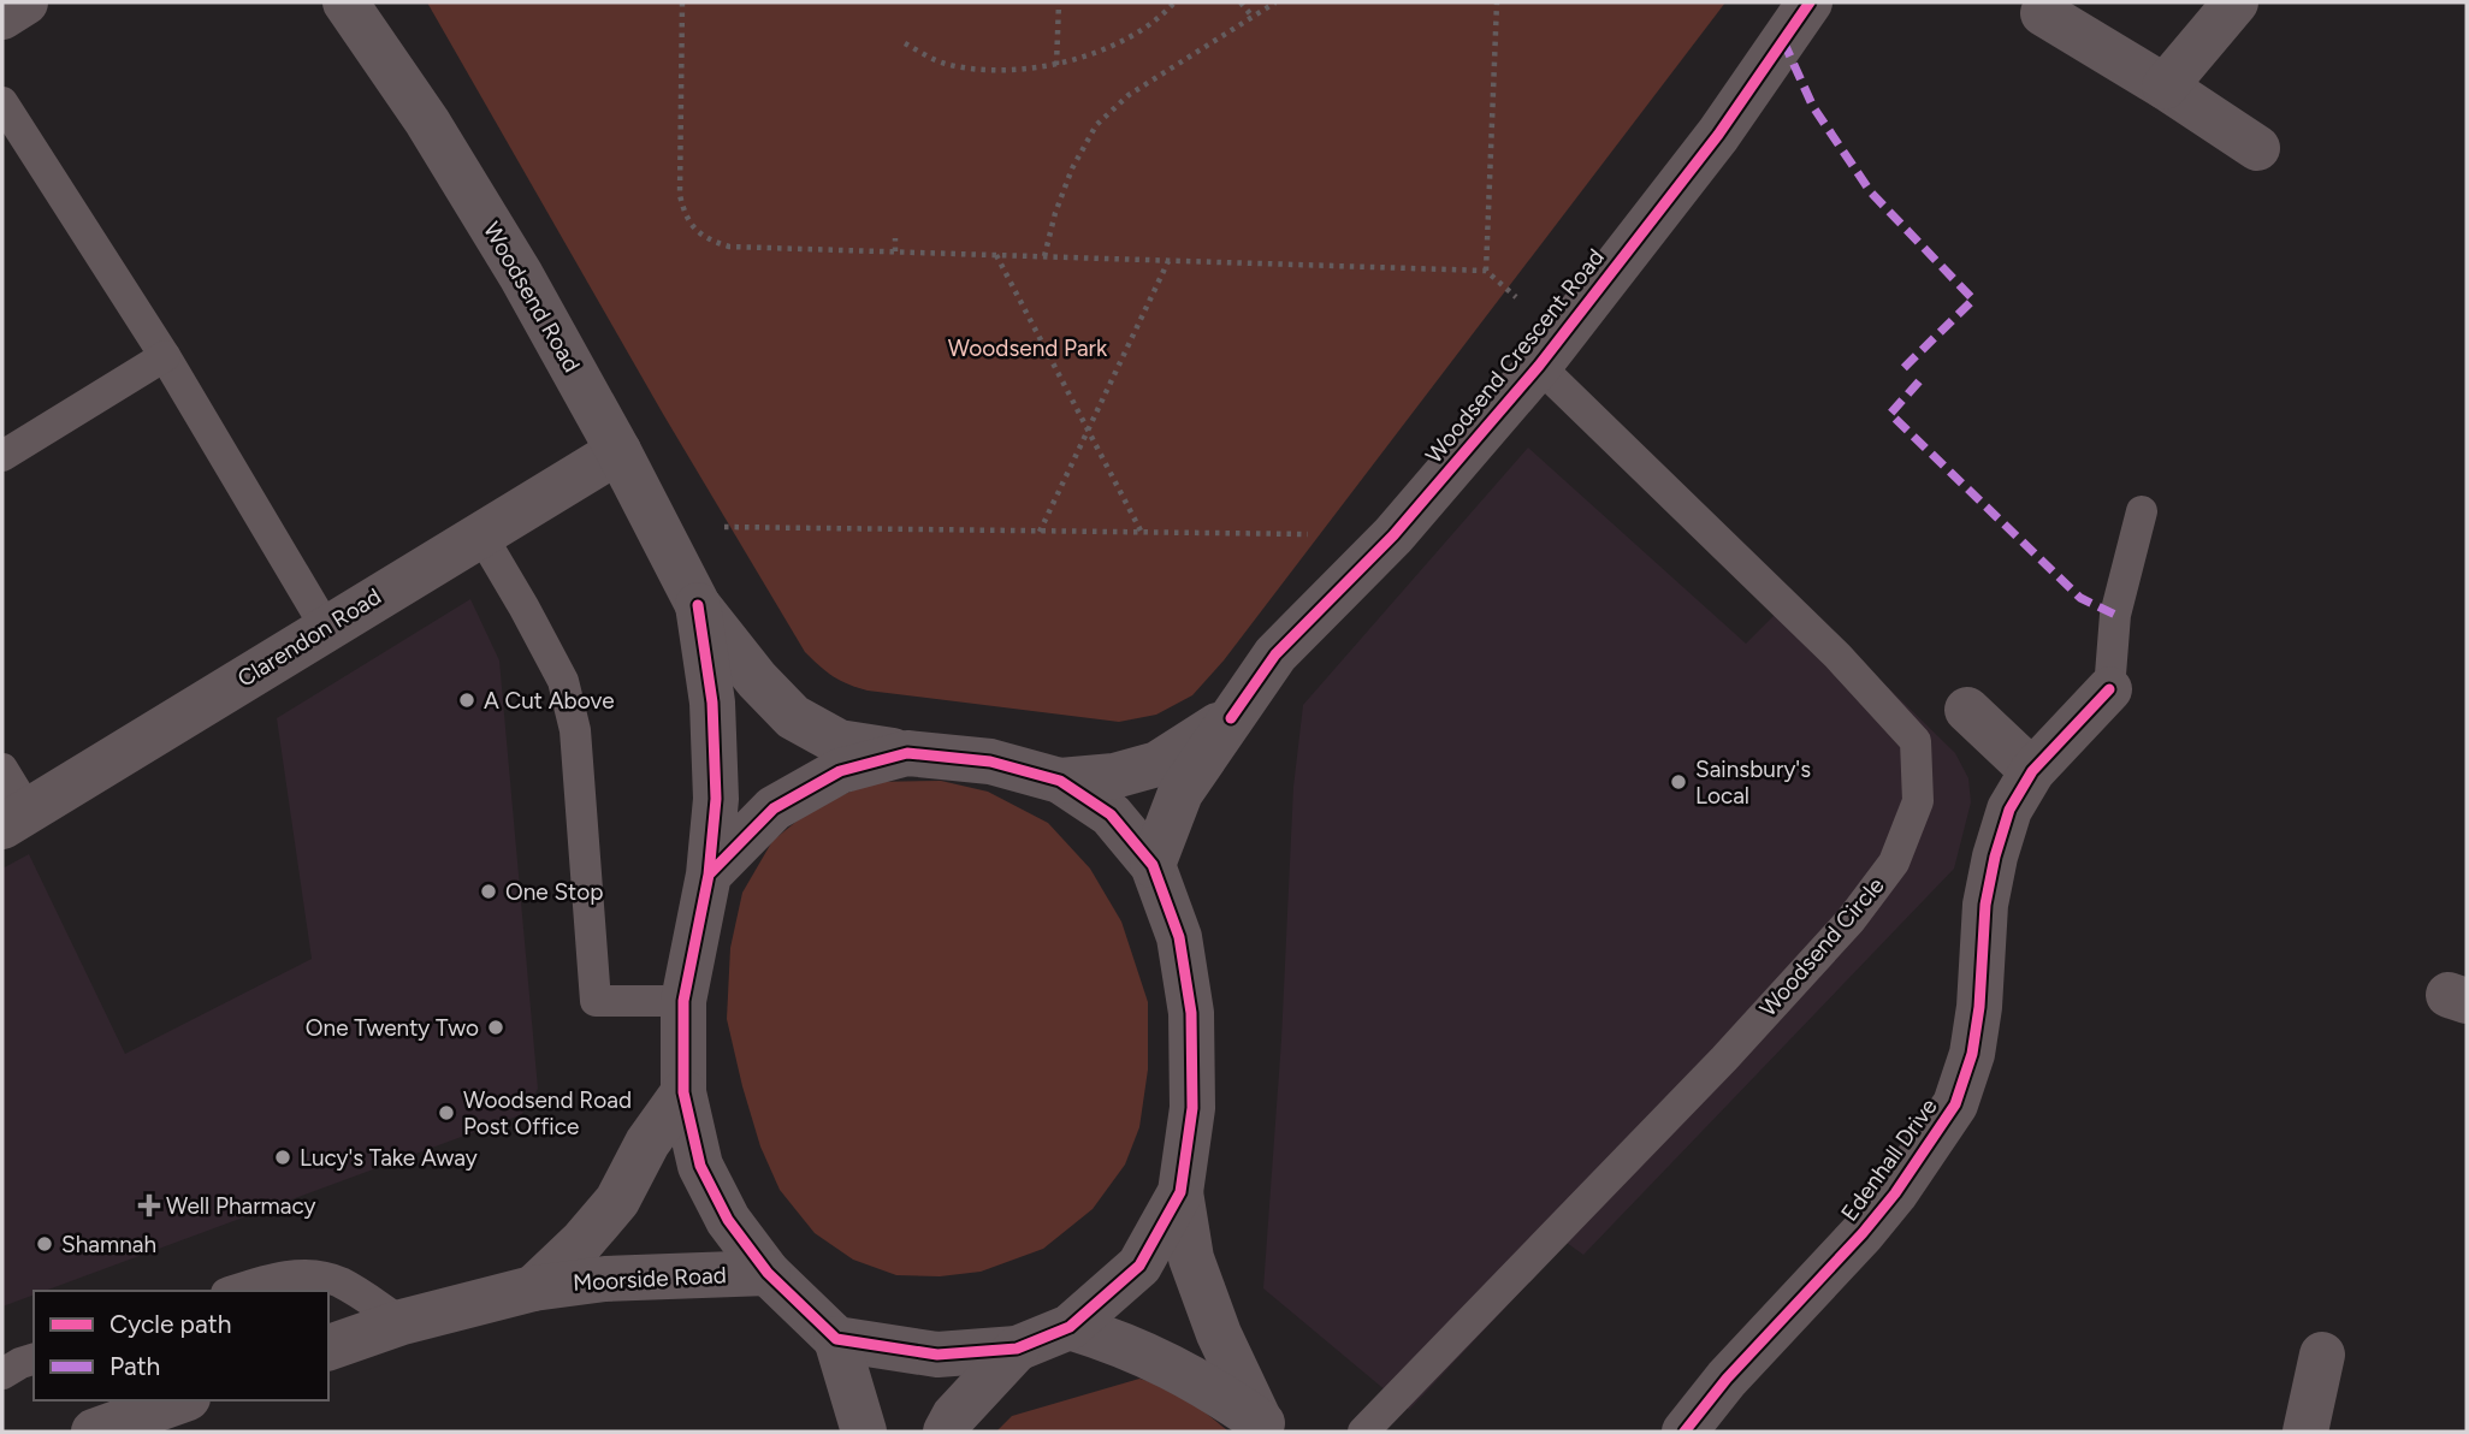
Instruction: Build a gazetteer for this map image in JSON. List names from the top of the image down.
{
  "streets": {
    "street": [
      "Woodsend Road",
      "Woodsend Crescent Road",
      "Clarendon Road",
      "Edenhall Drive",
      "Moorside Road"
    ],
    "lane": ["Woodsend Circle"]
  },
  "crossings": [
    ["Woodsend Road", "Clarendon Road"],
    ["Woodsend Crescent Road", "Woodsend Circle"]
  ],
  "parks": ["Woodsend Park"],
  "places": {
    "other": [
      "A Cut Above",
      "Sainsbury's Local",
      "One Stop",
      "One Twenty Two",
      "Woodsend Road Post Office",
      "Lucy's Take Away",
      "Shamnah"
    ],
    "health": ["Well Pharmacy"]
  },
  "legend": ["Cycle path", "Path"]
}
